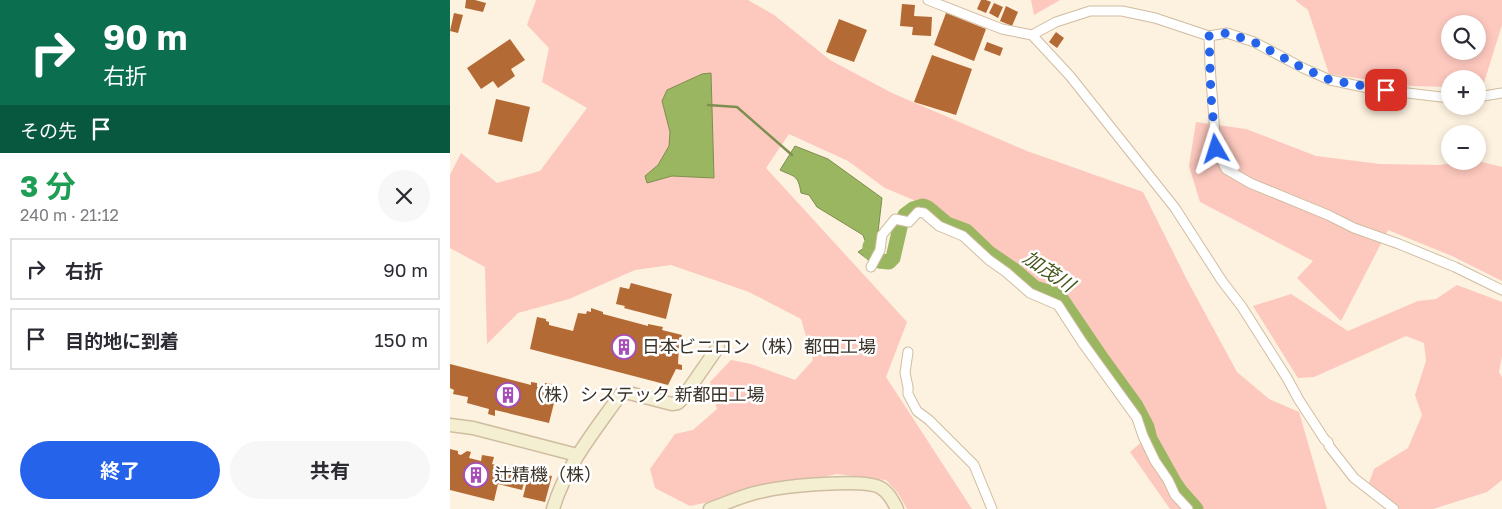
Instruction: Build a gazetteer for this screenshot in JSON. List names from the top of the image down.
{
  "water": ["加茂川"],
  "places": {
    "building": ["日本ビニロン（株）都田工場", "（株）システック 新都田工場", "辻精機（株）"]
  },
  "page": {
    "turn": ["90 m", "右折"],
    "map_buttons": ["+", "−"],
    "then": "その先",
    "heading": ["3 分", "240 m · 21:12"],
    "list": [
      {
        "name": "右折",
        "value": "90 m"
      },
      {
        "name": "目的地に到着",
        "value": "150 m"
      }
    ],
    "buttons": ["終了", "共有"]
  }
}
